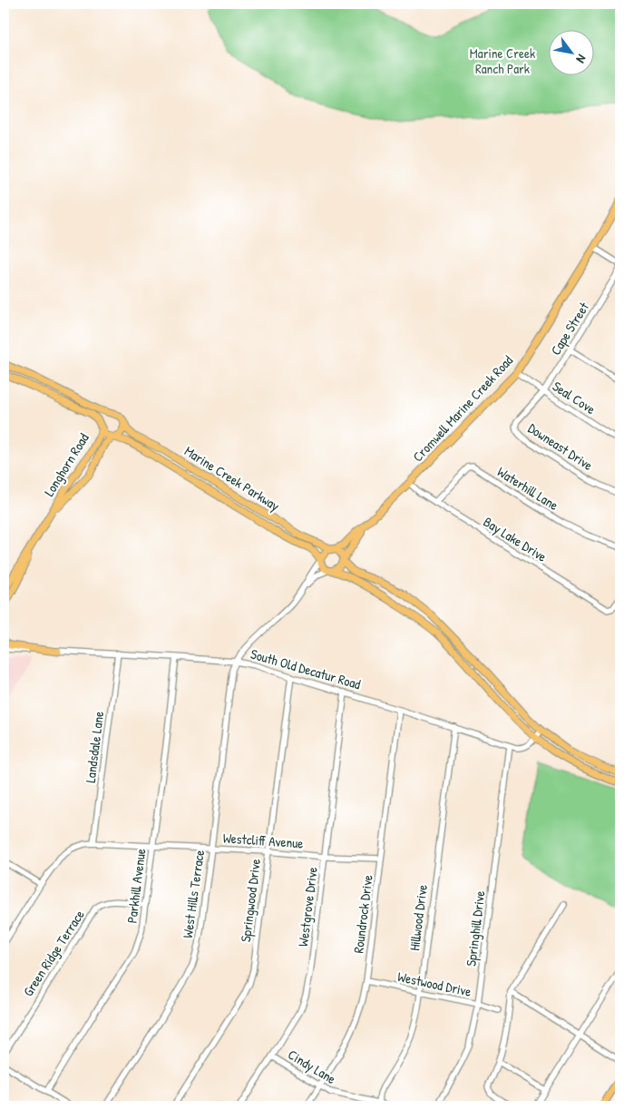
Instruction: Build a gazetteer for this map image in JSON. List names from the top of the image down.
{
  "streets": {
    "main road": ["Cromwell Marine Creek Road", "Longhorn Road", "Marine Creek Parkway"],
    "street": [
      "Cape Street",
      "Seal Cove",
      "Downeast Drive",
      "Waterhill Lane",
      "Bay Lake Drive",
      "South Old Decatur Road",
      "Landsdale Lane",
      "Westcliff Avenue",
      "Parkhill Avenue",
      "West Hills Terrace",
      "Springwood Drive",
      "Westgrove Drive",
      "Roundrock Drive",
      "Hillwood Drive",
      "Springhill Drive",
      "Green Ridge Terrace",
      "Westwood Drive",
      "Cindy Lane"
    ]
  },
  "crossings": [
    ["Cape Street", "Seal Cove"],
    ["Cape Street", "Cromwell Marine Creek Road"],
    ["Cape Street", "Downeast Drive"],
    ["Seal Cove", "Cromwell Marine Creek Road"],
    ["Cromwell Marine Creek Road", "Marine Creek Parkway"],
    ["Cromwell Marine Creek Road", "Bay Lake Drive"],
    ["Longhorn Road", "Marine Creek Parkway"],
    ["Waterhill Lane", "Bay Lake Drive"],
    ["South Old Decatur Road", "Landsdale Lane"],
    ["South Old Decatur Road", "Parkhill Avenue"],
    ["South Old Decatur Road", "West Hills Terrace"],
    ["South Old Decatur Road", "Springwood Drive"],
    ["South Old Decatur Road", "Westgrove Drive"],
    ["South Old Decatur Road", "Roundrock Drive"],
    ["South Old Decatur Road", "Hillwood Drive"],
    ["South Old Decatur Road", "Springhill Drive"],
    ["Landsdale Lane", "Westcliff Avenue"],
    ["Westcliff Avenue", "Parkhill Avenue"],
    ["Westcliff Avenue", "West Hills Terrace"],
    ["Westcliff Avenue", "Springwood Drive"],
    ["Westcliff Avenue", "Westgrove Drive"],
    ["Westcliff Avenue", "Roundrock Drive"],
    ["Parkhill Avenue", "Green Ridge Terrace"],
    ["Westgrove Drive", "Cindy Lane"],
    ["Roundrock Drive", "Westwood Drive"],
    ["Roundrock Drive", "Cindy Lane"],
    ["Hillwood Drive", "Westwood Drive"],
    ["Hillwood Drive", "Cindy Lane"],
    ["Springhill Drive", "Westwood Drive"]
  ],
  "parks": ["Marine Creek Ranch Park"],
  "north": "bottom right"
}
